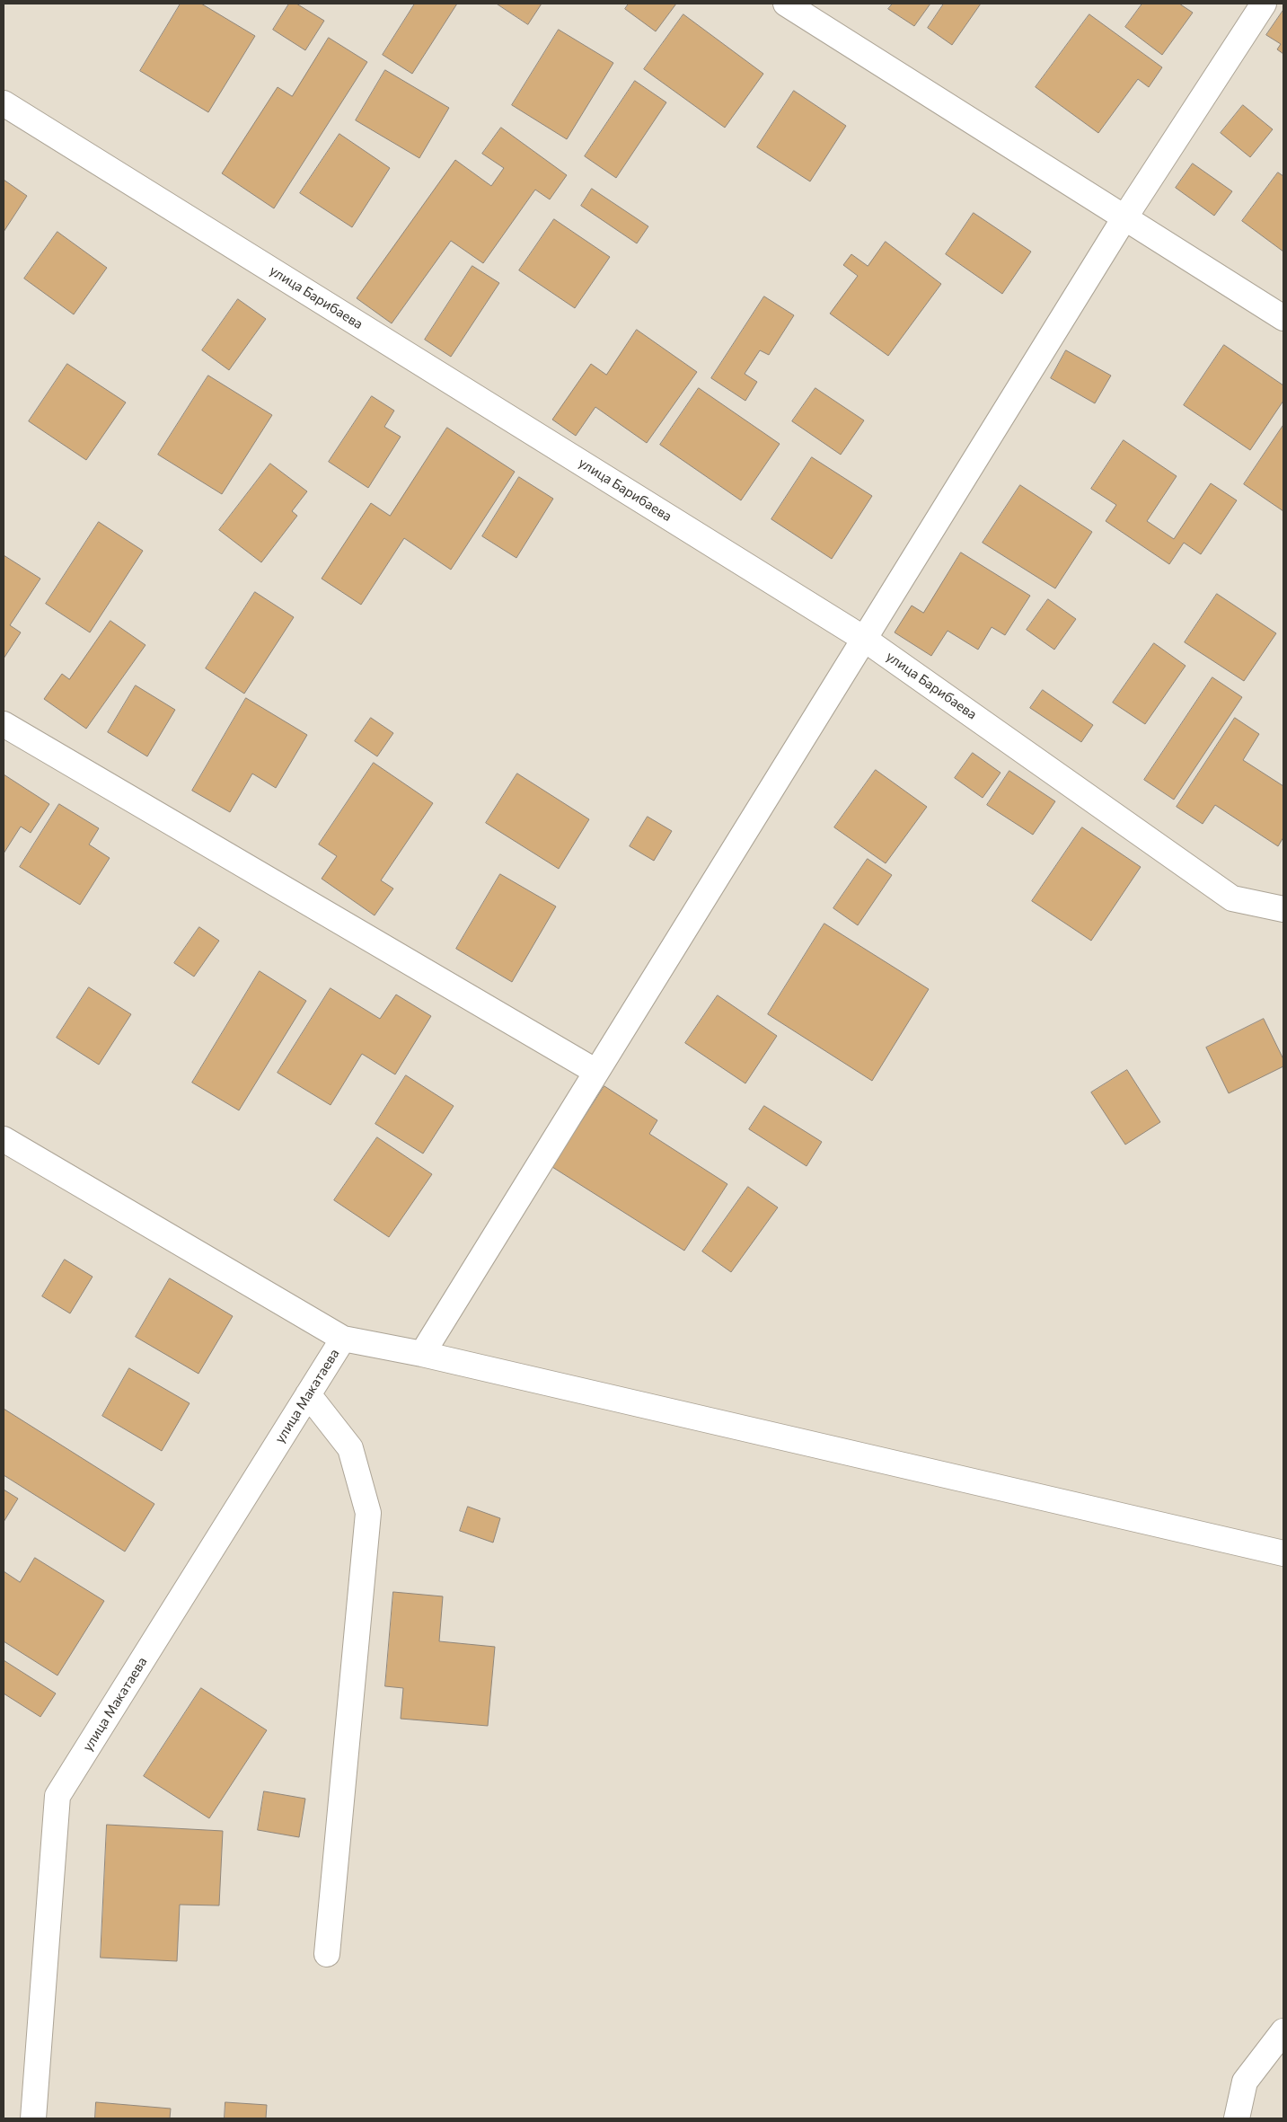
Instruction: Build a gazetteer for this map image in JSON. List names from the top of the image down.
{
  "streets": {
    "street": ["улица Барибаева", "улица Макатаева"]
  }
}
